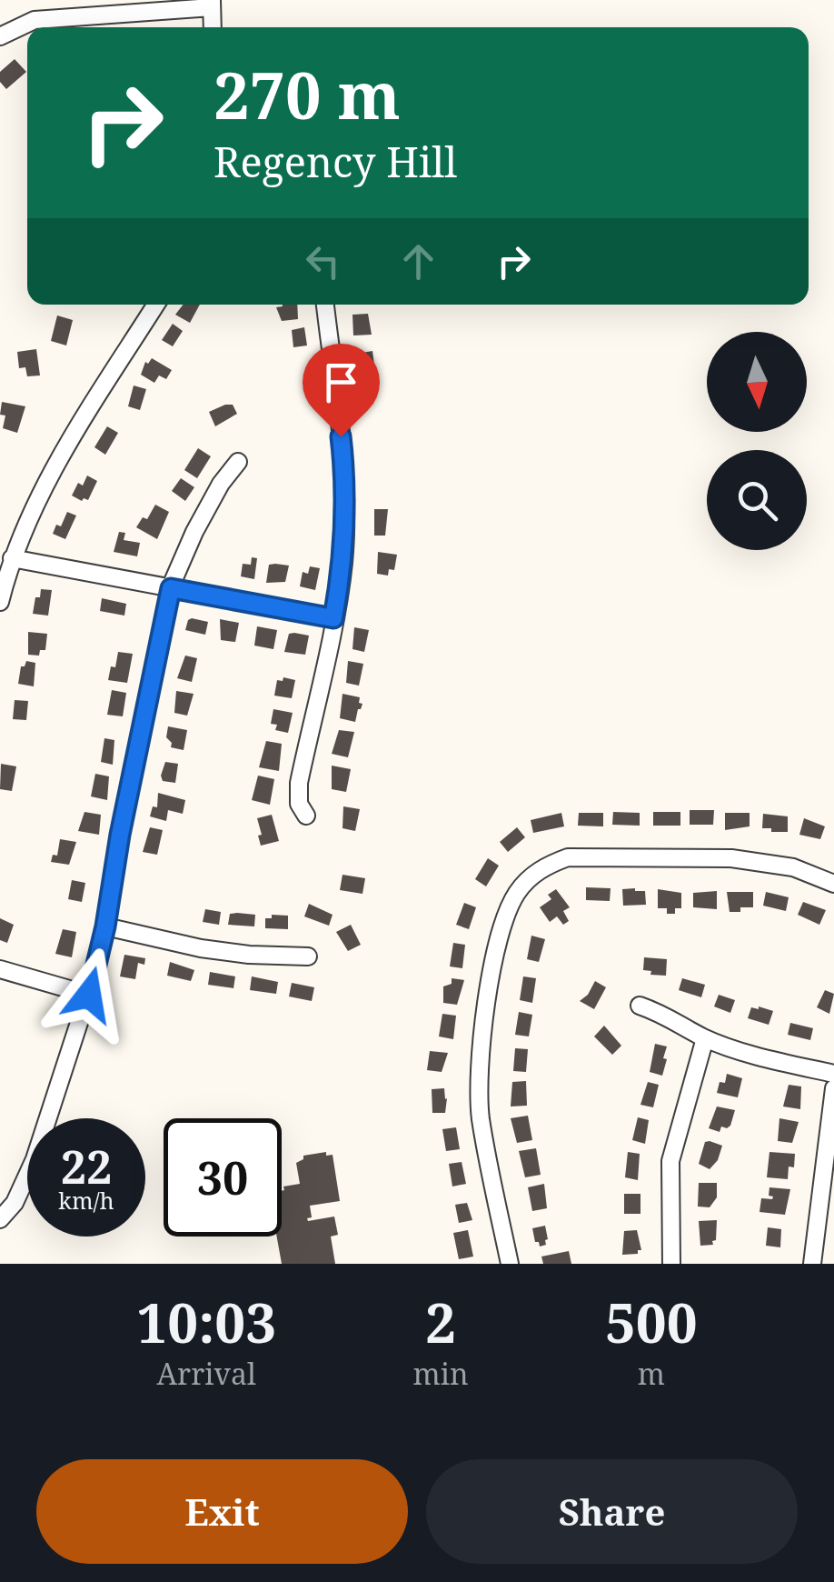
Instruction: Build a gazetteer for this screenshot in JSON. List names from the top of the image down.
{
  "north": "bottom",
  "page": {
    "turn": ["270 m", "Regency Hill"],
    "speed": "22 km/h",
    "limit": "30",
    "eta": [
      "10:03",
      "Arrival",
      "2",
      "min",
      "500",
      "m"
    ],
    "buttons": ["Exit", "Share"]
  }
}
